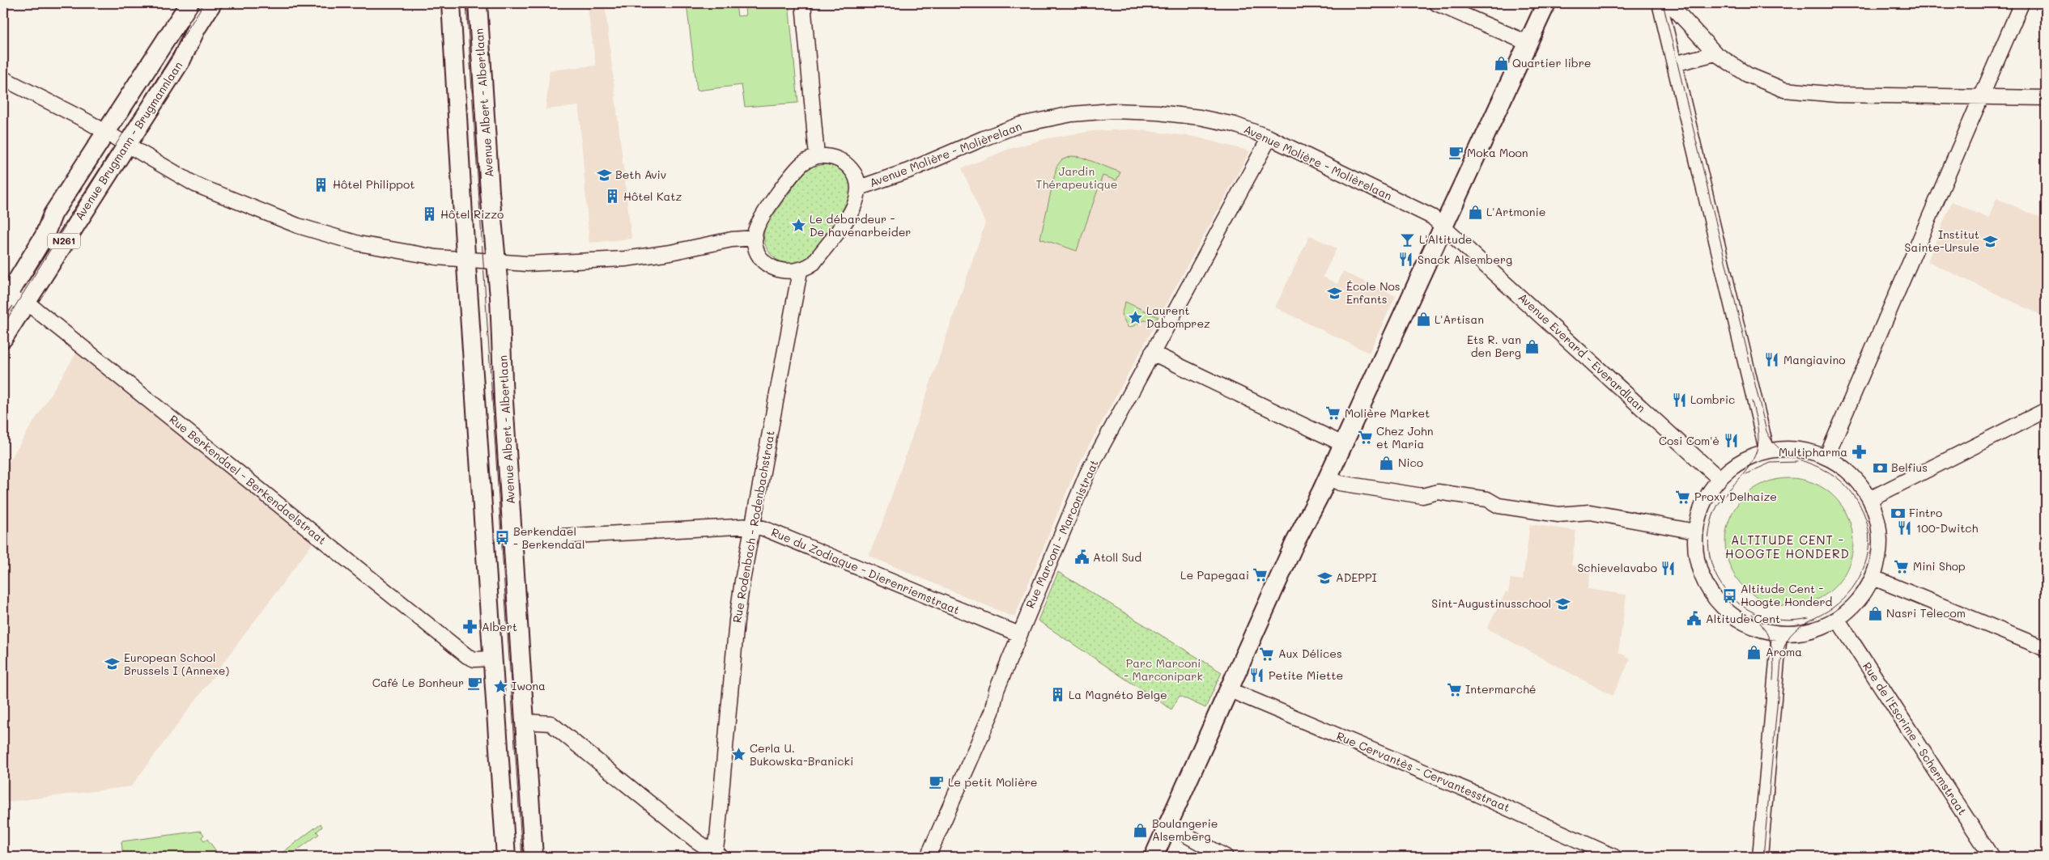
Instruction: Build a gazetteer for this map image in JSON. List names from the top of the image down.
{
  "streets": {
    "main road": ["Avenue Albert - Albertlaan", "Avenue Brugmann - Brugmannlaan", "N261"],
    "street": [
      "Avenue Molière - Molièrelaan",
      "Avenue Everard - Everardlaan",
      "Rue Berkendael - Berkendaelstraat",
      "Rue Rodenbach - Rodenbachstraat",
      "Rue Marconi - Marconistraat",
      "Rue du Zodiaque - Dierenriemstraat",
      "Rue de l'Escrime - Schermstraat",
      "Rue Cervantès - Cervantesstraat"
    ]
  },
  "crossings": [
    ["Avenue Albert - Albertlaan", "Rue du Zodiaque - Dierenriemstraat"],
    ["Avenue Brugmann - Brugmannlaan", "Rue Berkendael - Berkendaelstraat"],
    ["Avenue Molière - Molièrelaan", "Avenue Everard - Everardlaan"],
    ["Avenue Molière - Molièrelaan", "Rue Rodenbach - Rodenbachstraat"],
    ["Avenue Molière - Molièrelaan", "Rue Marconi - Marconistraat"],
    ["Rue Rodenbach - Rodenbachstraat", "Rue du Zodiaque - Dierenriemstraat"],
    ["Rue Marconi - Marconistraat", "Rue du Zodiaque - Dierenriemstraat"]
  ],
  "districts": ["ALTITUDE CENT - HOOGTE HONDERD"],
  "parks": ["Jardin Thérapeutique", "Parc Marconi - Marconipark"],
  "places": {
    "shop": [
      "Quartier libre",
      "L'Artmonie",
      "L'Artisan",
      "Ets R. van den Berg",
      "Nico",
      "Nasri Telecom",
      "Aroma",
      "Boulangerie Alsemberg"
    ],
    "cafe": ["Moka Moon", "Café Le Bonheur", "Le petit Molière"],
    "school or university": [
      "Beth Aviv",
      "Institut Sainte-Ursule",
      "École Nos Enfants",
      "ADEPPI",
      "Sint-Augustinusschool",
      "European School Brussels I (Annexe)"
    ],
    "building": [
      "Hôtel Philippot",
      "Hôtel Katz",
      "Hôtel Rizzo",
      "La Magnéto Belge"
    ],
    "place": [
      "Le débardeur - De havenarbeider",
      "Laurent Dabomprez",
      "Iwona",
      "Cerla U. Bukowska-Branicki"
    ],
    "bar": ["L'Altitude"],
    "restaurant": [
      "Snack Alsemberg",
      "Mangiavino",
      "Lombric",
      "Cosi Com'è",
      "100-Dwitch",
      "Schievelavabo",
      "Petite Miette"
    ],
    "supermarket": [
      "Molière Market",
      "Chez John et Maria",
      "Proxy Delhaize",
      "Mini Shop",
      "Le Papegaai",
      "Aux Délices",
      "Intermarché"
    ],
    "pharmacy": ["Multipharma", "Albert"],
    "bank": ["Belfius", "Fintro"],
    "bus stop": ["Berkendael - Berkendaal", "Altitude Cent - Hoogte Honderd"],
    "public building": ["Atoll Sud", "Altitude Cent"]
  }
}
